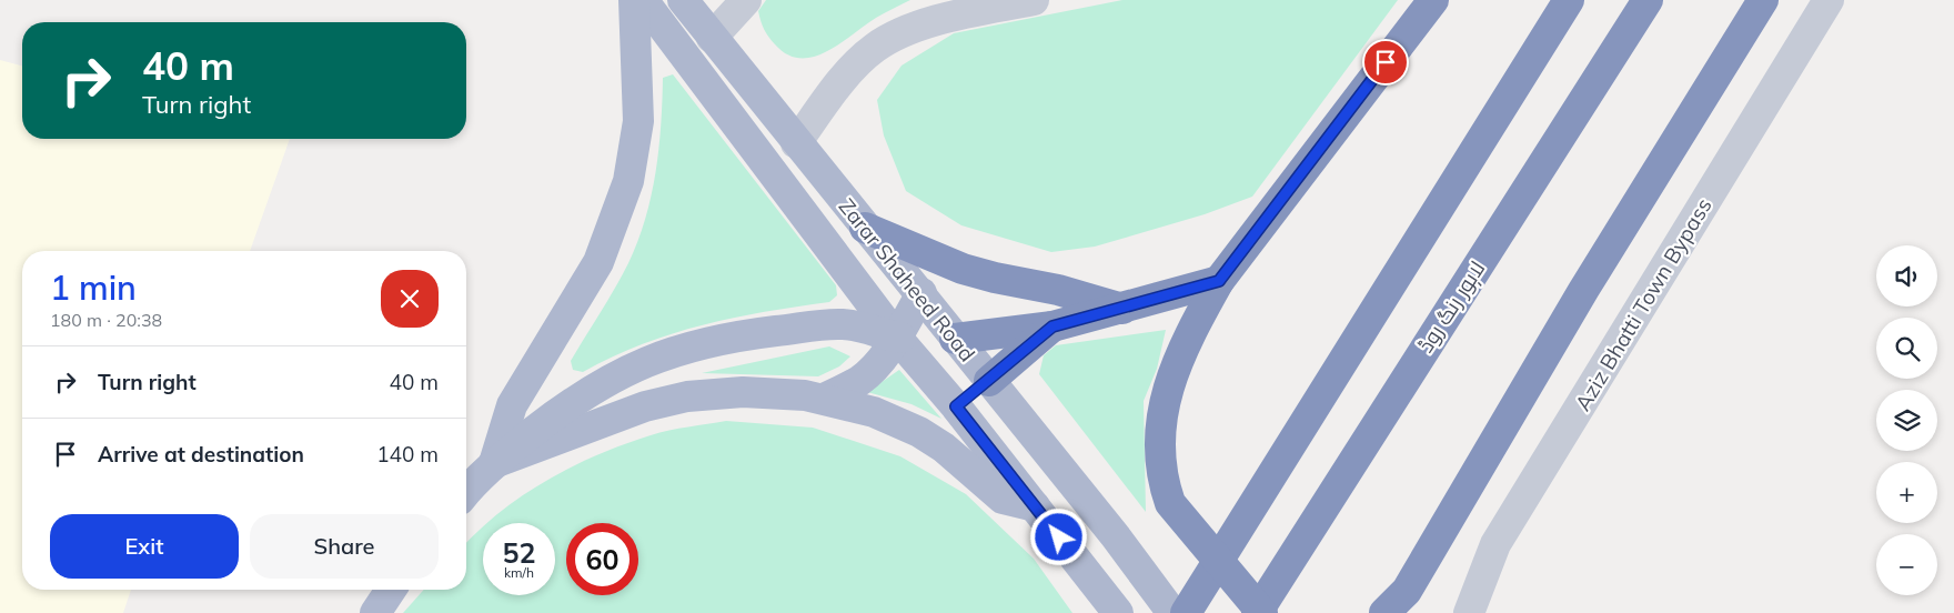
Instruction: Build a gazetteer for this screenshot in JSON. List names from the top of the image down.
{
  "streets": {
    "highway": ["لاہور رنگ روڈ"],
    "main road": ["Zarar Shaheed Road"],
    "street": ["Aziz Bhatti Town Bypass"]
  },
  "page": {
    "turn": ["40 m", "Turn right"],
    "map_buttons": ["+", "−"],
    "heading": ["1 min", "180 m · 20:38"],
    "list": [
      {
        "name": "Turn right",
        "value": "40 m"
      },
      {
        "name": "Arrive at destination",
        "value": "140 m"
      }
    ],
    "buttons": ["Exit", "Share"],
    "speed": "52 km/h",
    "limit": "60"
  }
}
